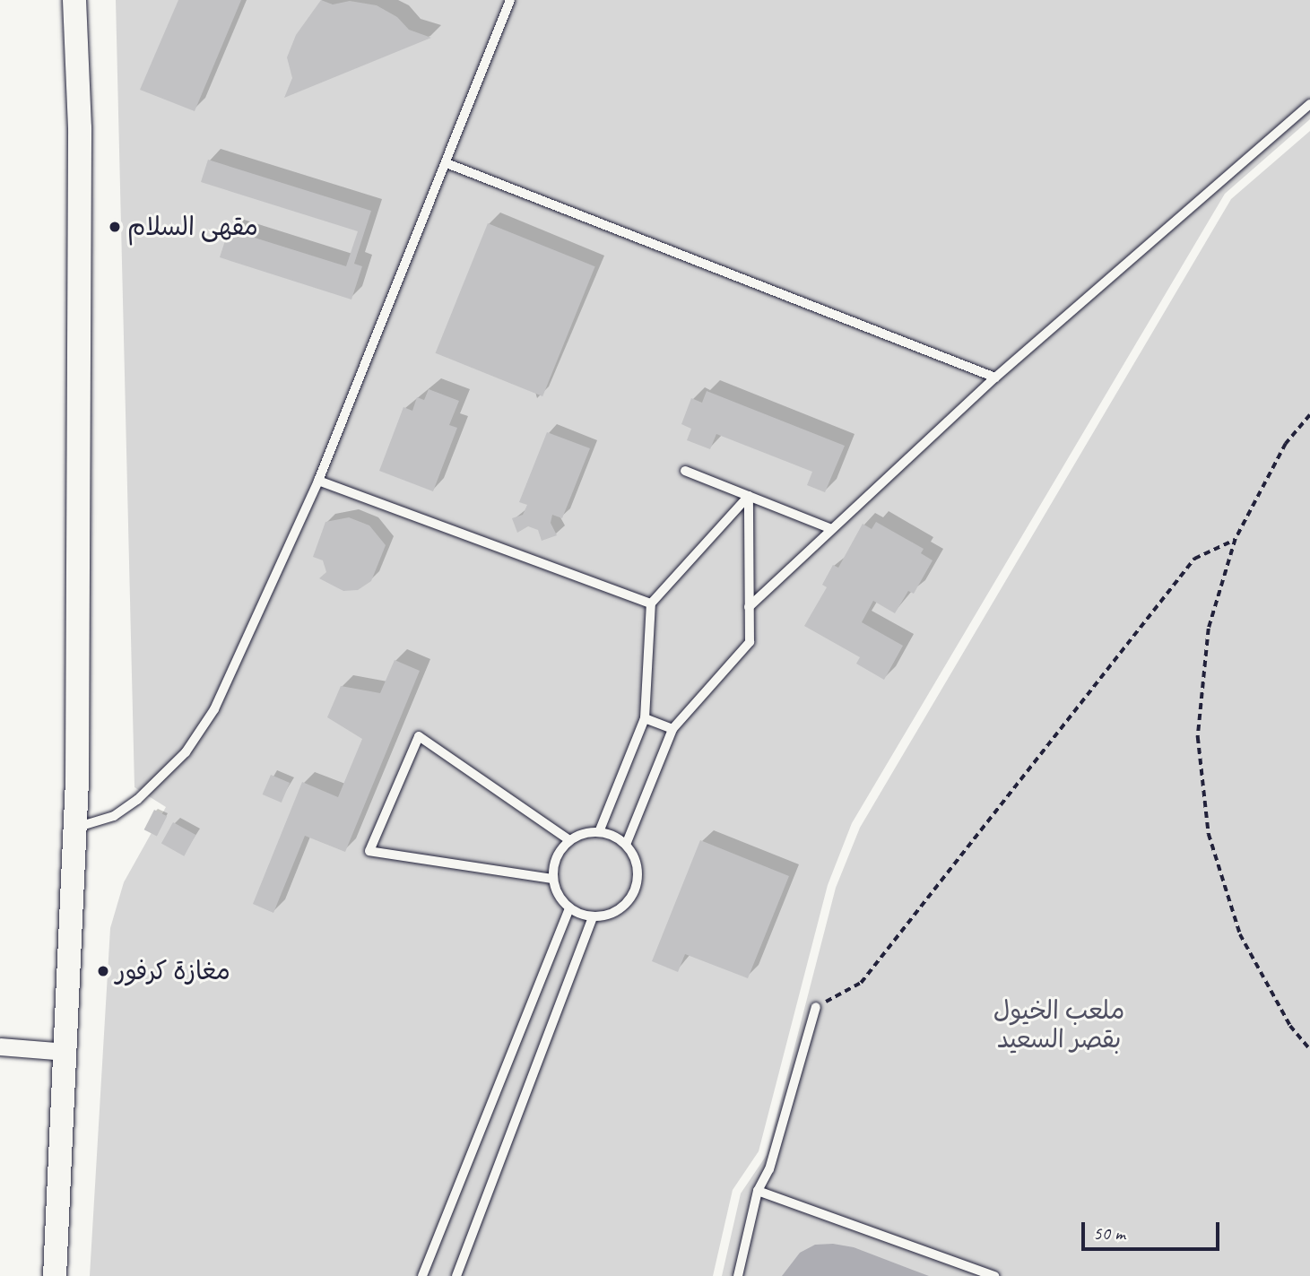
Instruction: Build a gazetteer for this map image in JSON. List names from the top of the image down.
{
  "parks": ["ملعب الخيول بقصر السعيد"],
  "places": ["مقهى السلام", "مغازة كرفور"],
  "scale_bar": "50 m"
}
